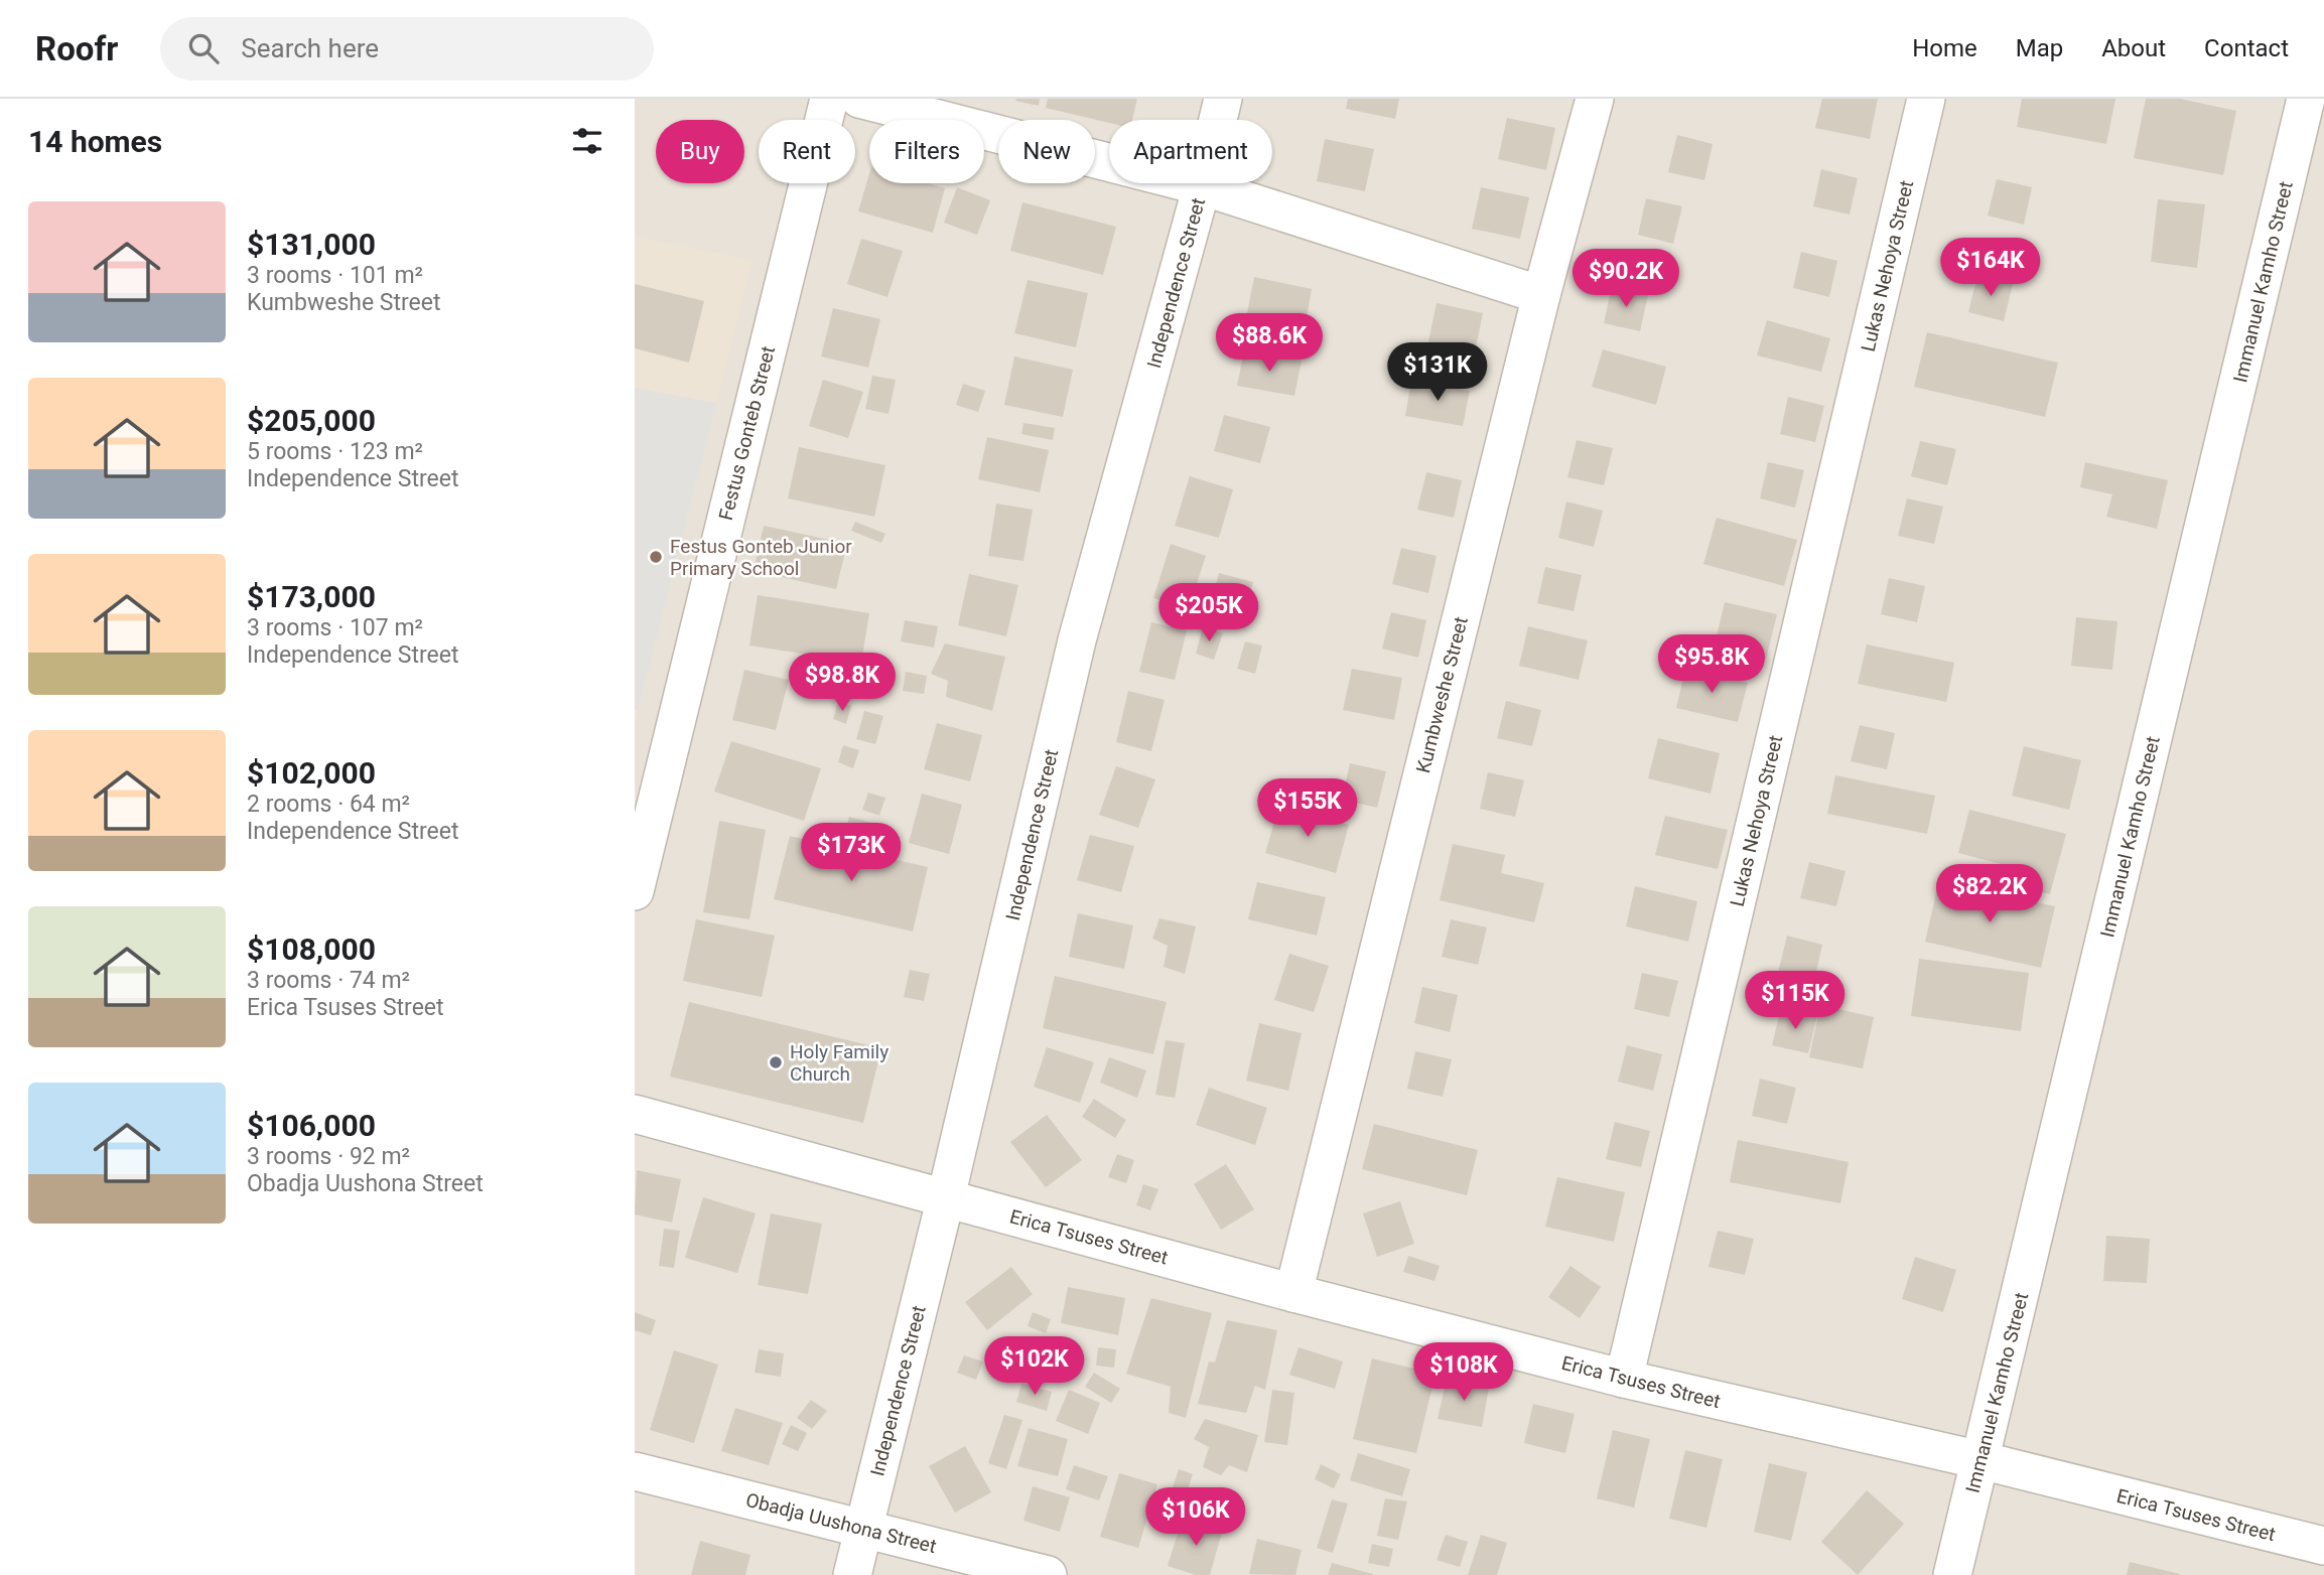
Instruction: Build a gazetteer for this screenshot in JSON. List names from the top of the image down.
{
  "streets": {
    "street": [
      "Lukas Nehoya Street",
      "Immanuel Kamho Street",
      "Independence Street",
      "Festus Gonteb Street",
      "Kumbweshe Street",
      "Erica Tsuses Street",
      "Obadja Uushona Street"
    ]
  },
  "crossings": [
    ["Lukas Nehoya Street", "Erica Tsuses Street"],
    ["Immanuel Kamho Street", "Erica Tsuses Street"],
    ["Independence Street", "Erica Tsuses Street"],
    ["Independence Street", "Obadja Uushona Street"],
    ["Kumbweshe Street", "Erica Tsuses Street"]
  ],
  "places": ["Festus Gonteb Junior Primary School", "Holy Family Church"],
  "page": {
    "header": "Roofr",
    "search": "Search here",
    "nav": [
      "Home",
      "Map",
      "About",
      "Contact"
    ],
    "heading": "14 homes",
    "chip": [
      "Buy",
      "Rent",
      "Filters",
      "New",
      "Apartment"
    ],
    "list": [
      {
        "name": "$131,000",
        "note": "3 rooms · 101 m² · Kumbweshe Street"
      },
      {
        "name": "$205,000",
        "note": "5 rooms · 123 m² · Independence Street"
      },
      {
        "name": "$173,000",
        "note": "3 rooms · 107 m² · Independence Street"
      },
      {
        "name": "$102,000",
        "note": "2 rooms · 64 m² · Independence Street"
      },
      {
        "name": "$108,000",
        "note": "3 rooms · 74 m² · Erica Tsuses Street"
      },
      {
        "name": "$106,000",
        "note": "3 rooms · 92 m² · Obadja Uushona Street"
      }
    ],
    "price": [
      "$164K",
      "$90.2K",
      "$88.6K",
      "$131K",
      "$205K",
      "$95.8K",
      "$98.8K",
      "$155K",
      "$173K",
      "$82.2K",
      "$115K",
      "$102K",
      "$108K",
      "$106K"
    ]
  }
}
